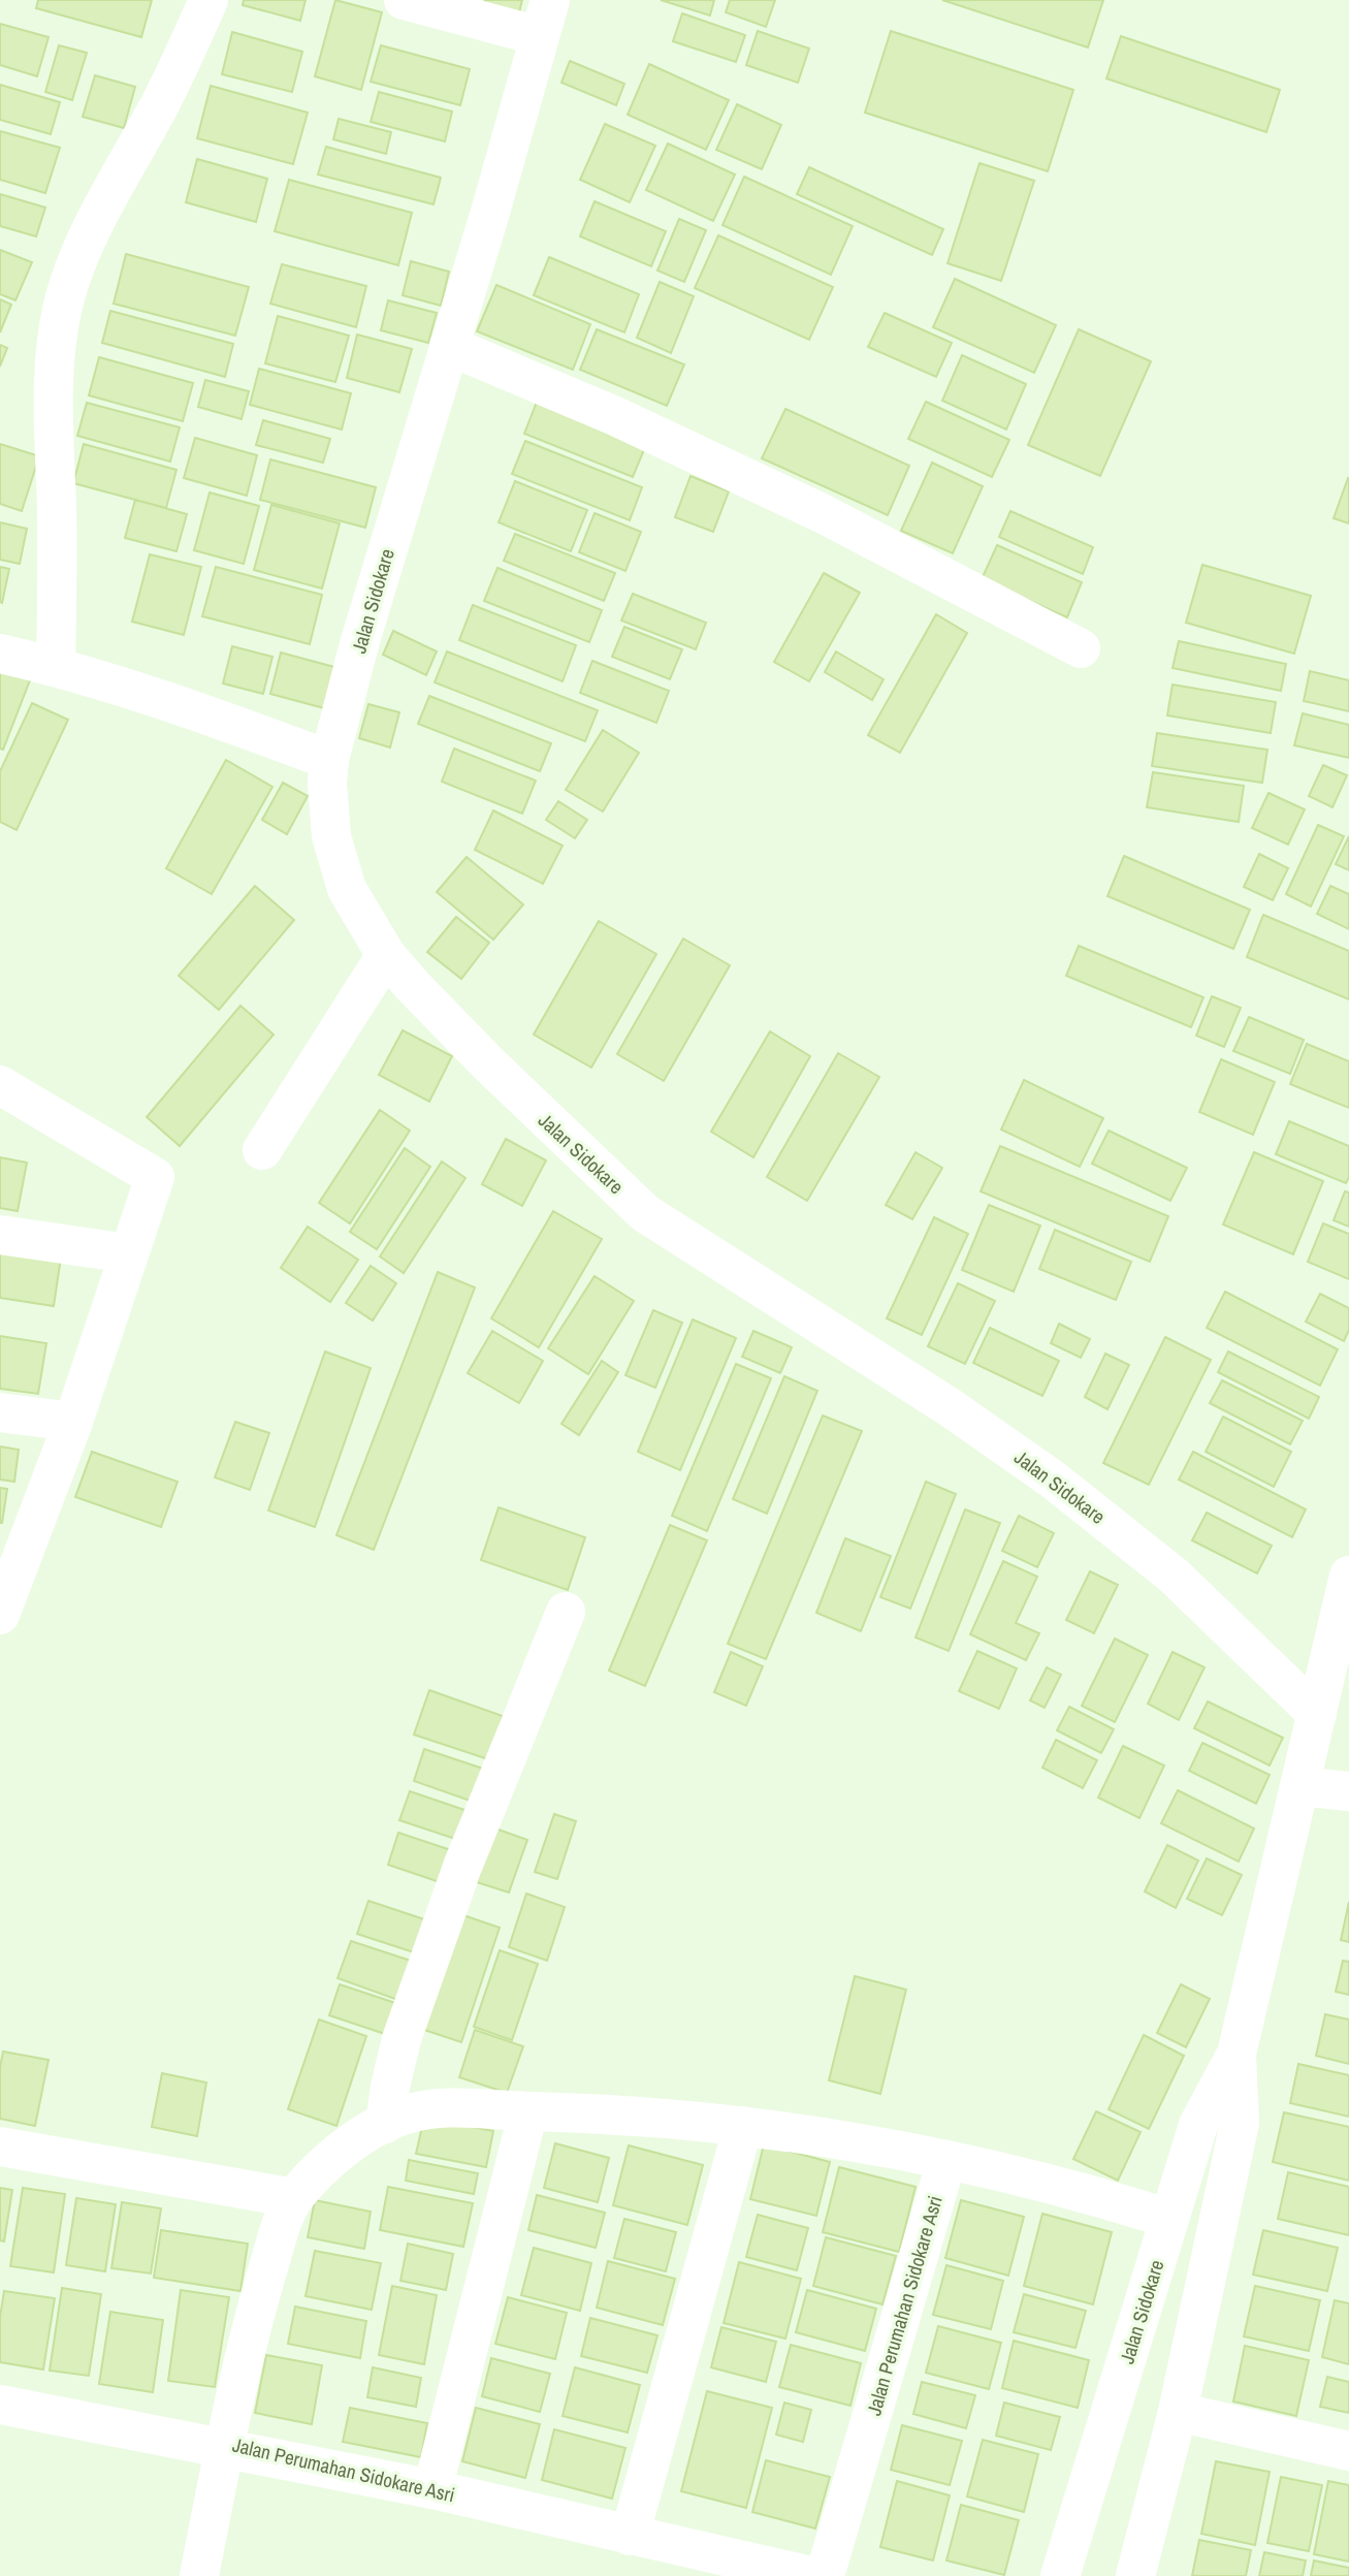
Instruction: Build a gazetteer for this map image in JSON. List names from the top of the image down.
{
  "streets": {
    "street": ["Jalan Sidokare", "Jalan Perumahan Sidokare Asri"]
  },
  "crossings": [
    ["Jalan Sidokare", "Jalan Perumahan Sidokare Asri"]
  ]
}
